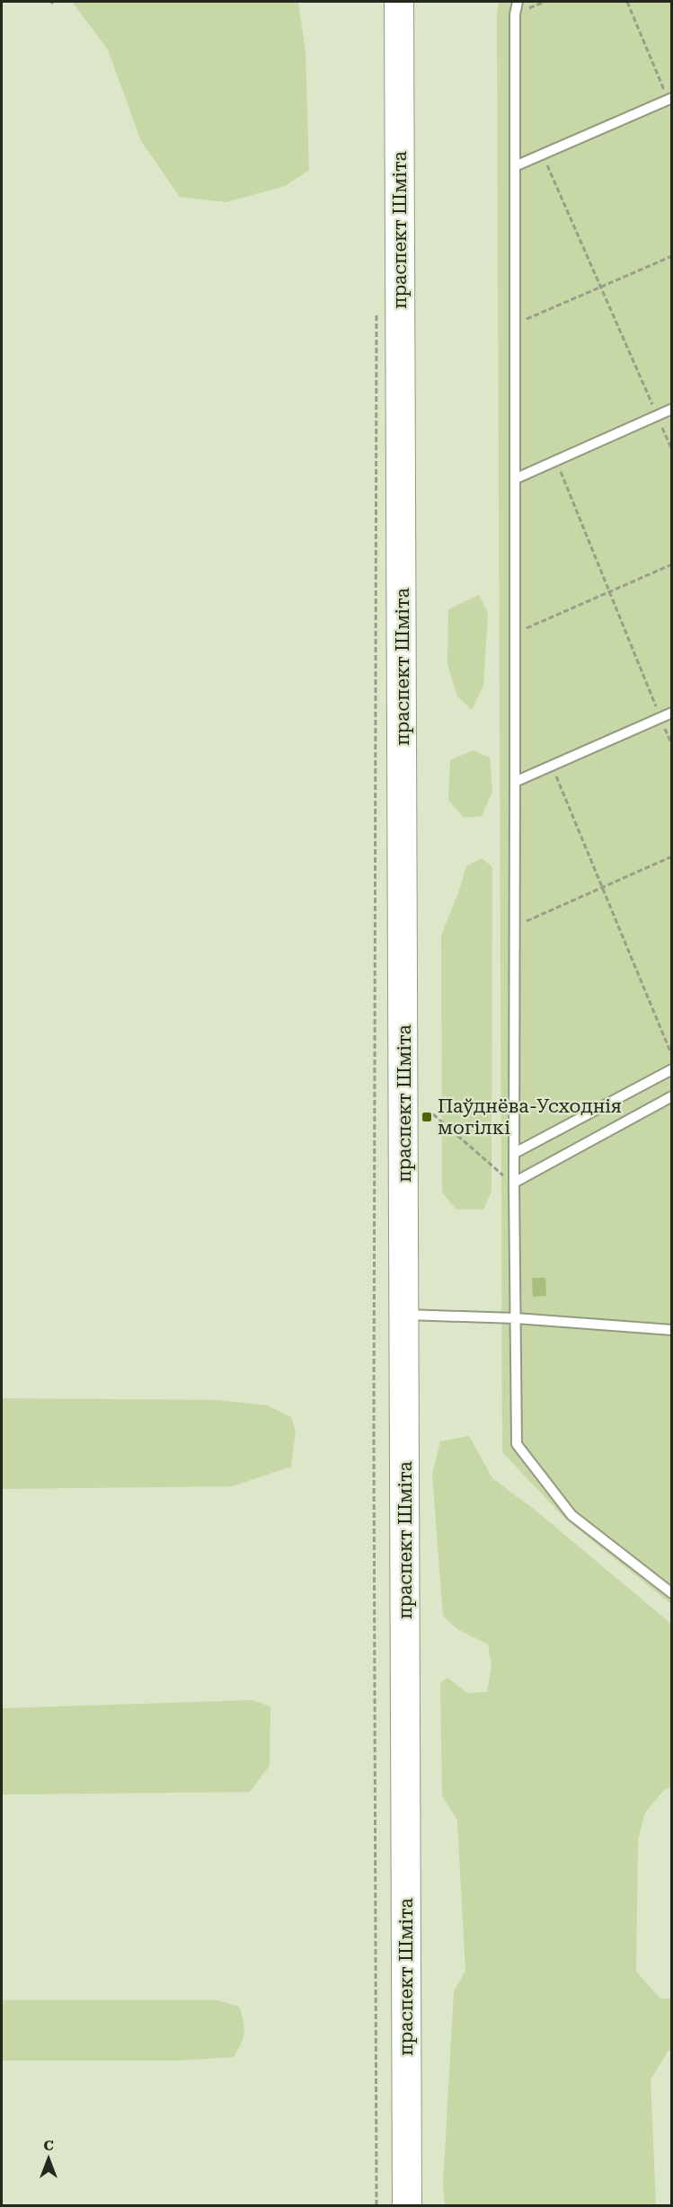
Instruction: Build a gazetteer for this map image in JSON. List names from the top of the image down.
{
  "streets": {
    "main road": ["праспект Шміта"]
  },
  "places": {
    "transit": ["Паўднёва-Усходнія могілкі"]
  },
  "north": "top"
}
